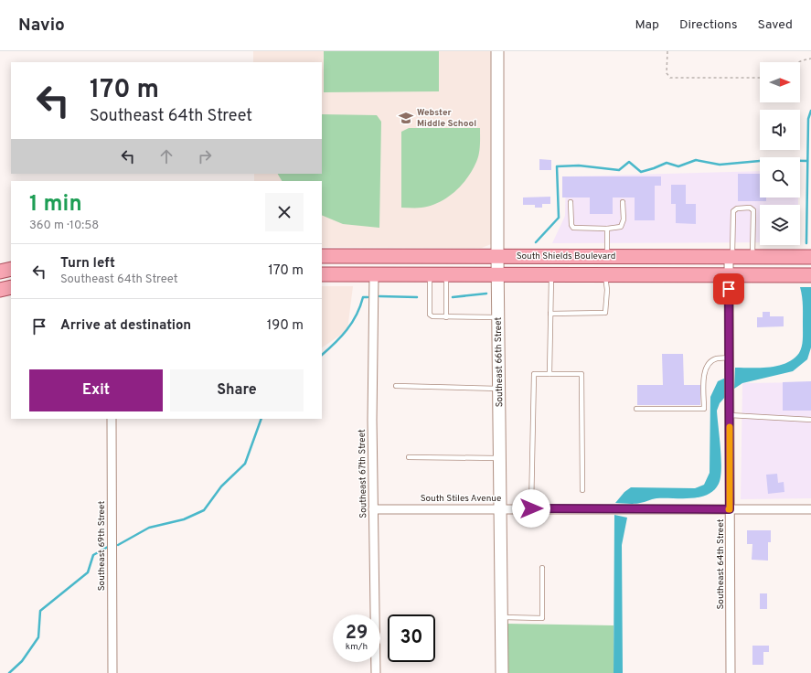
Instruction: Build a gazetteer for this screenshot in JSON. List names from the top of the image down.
{
  "streets": {
    "main road": ["South Shields Boulevard"],
    "street": [
      "Southeast 66th Street",
      "Southeast 67th Street",
      "South Stiles Avenue",
      "Southeast 69th Street",
      "Southeast 64th Street"
    ]
  },
  "crossings": [
    ["South Shields Boulevard", "Southeast 66th Street"],
    ["South Shields Boulevard", "Southeast 67th Street"],
    ["South Shields Boulevard", "Southeast 64th Street"],
    ["Southeast 66th Street", "South Stiles Avenue"],
    ["Southeast 67th Street", "South Stiles Avenue"],
    ["South Stiles Avenue", "Southeast 64th Street"]
  ],
  "places": {
    "school or university": ["Webster Middle School"]
  },
  "north": "right",
  "page": {
    "header": "Navio",
    "nav": ["Map", "Directions", "Saved"],
    "turn": ["170 m", "Southeast 64th Street"],
    "heading": ["1 min", "360 m · 10:58"],
    "list": [
      {
        "name": "Turn left",
        "note": "Southeast 64th Street",
        "value": "170 m"
      },
      {
        "name": "Arrive at destination",
        "value": "190 m"
      }
    ],
    "buttons": ["Exit", "Share"],
    "speed": "29 km/h",
    "limit": "30"
  }
}
